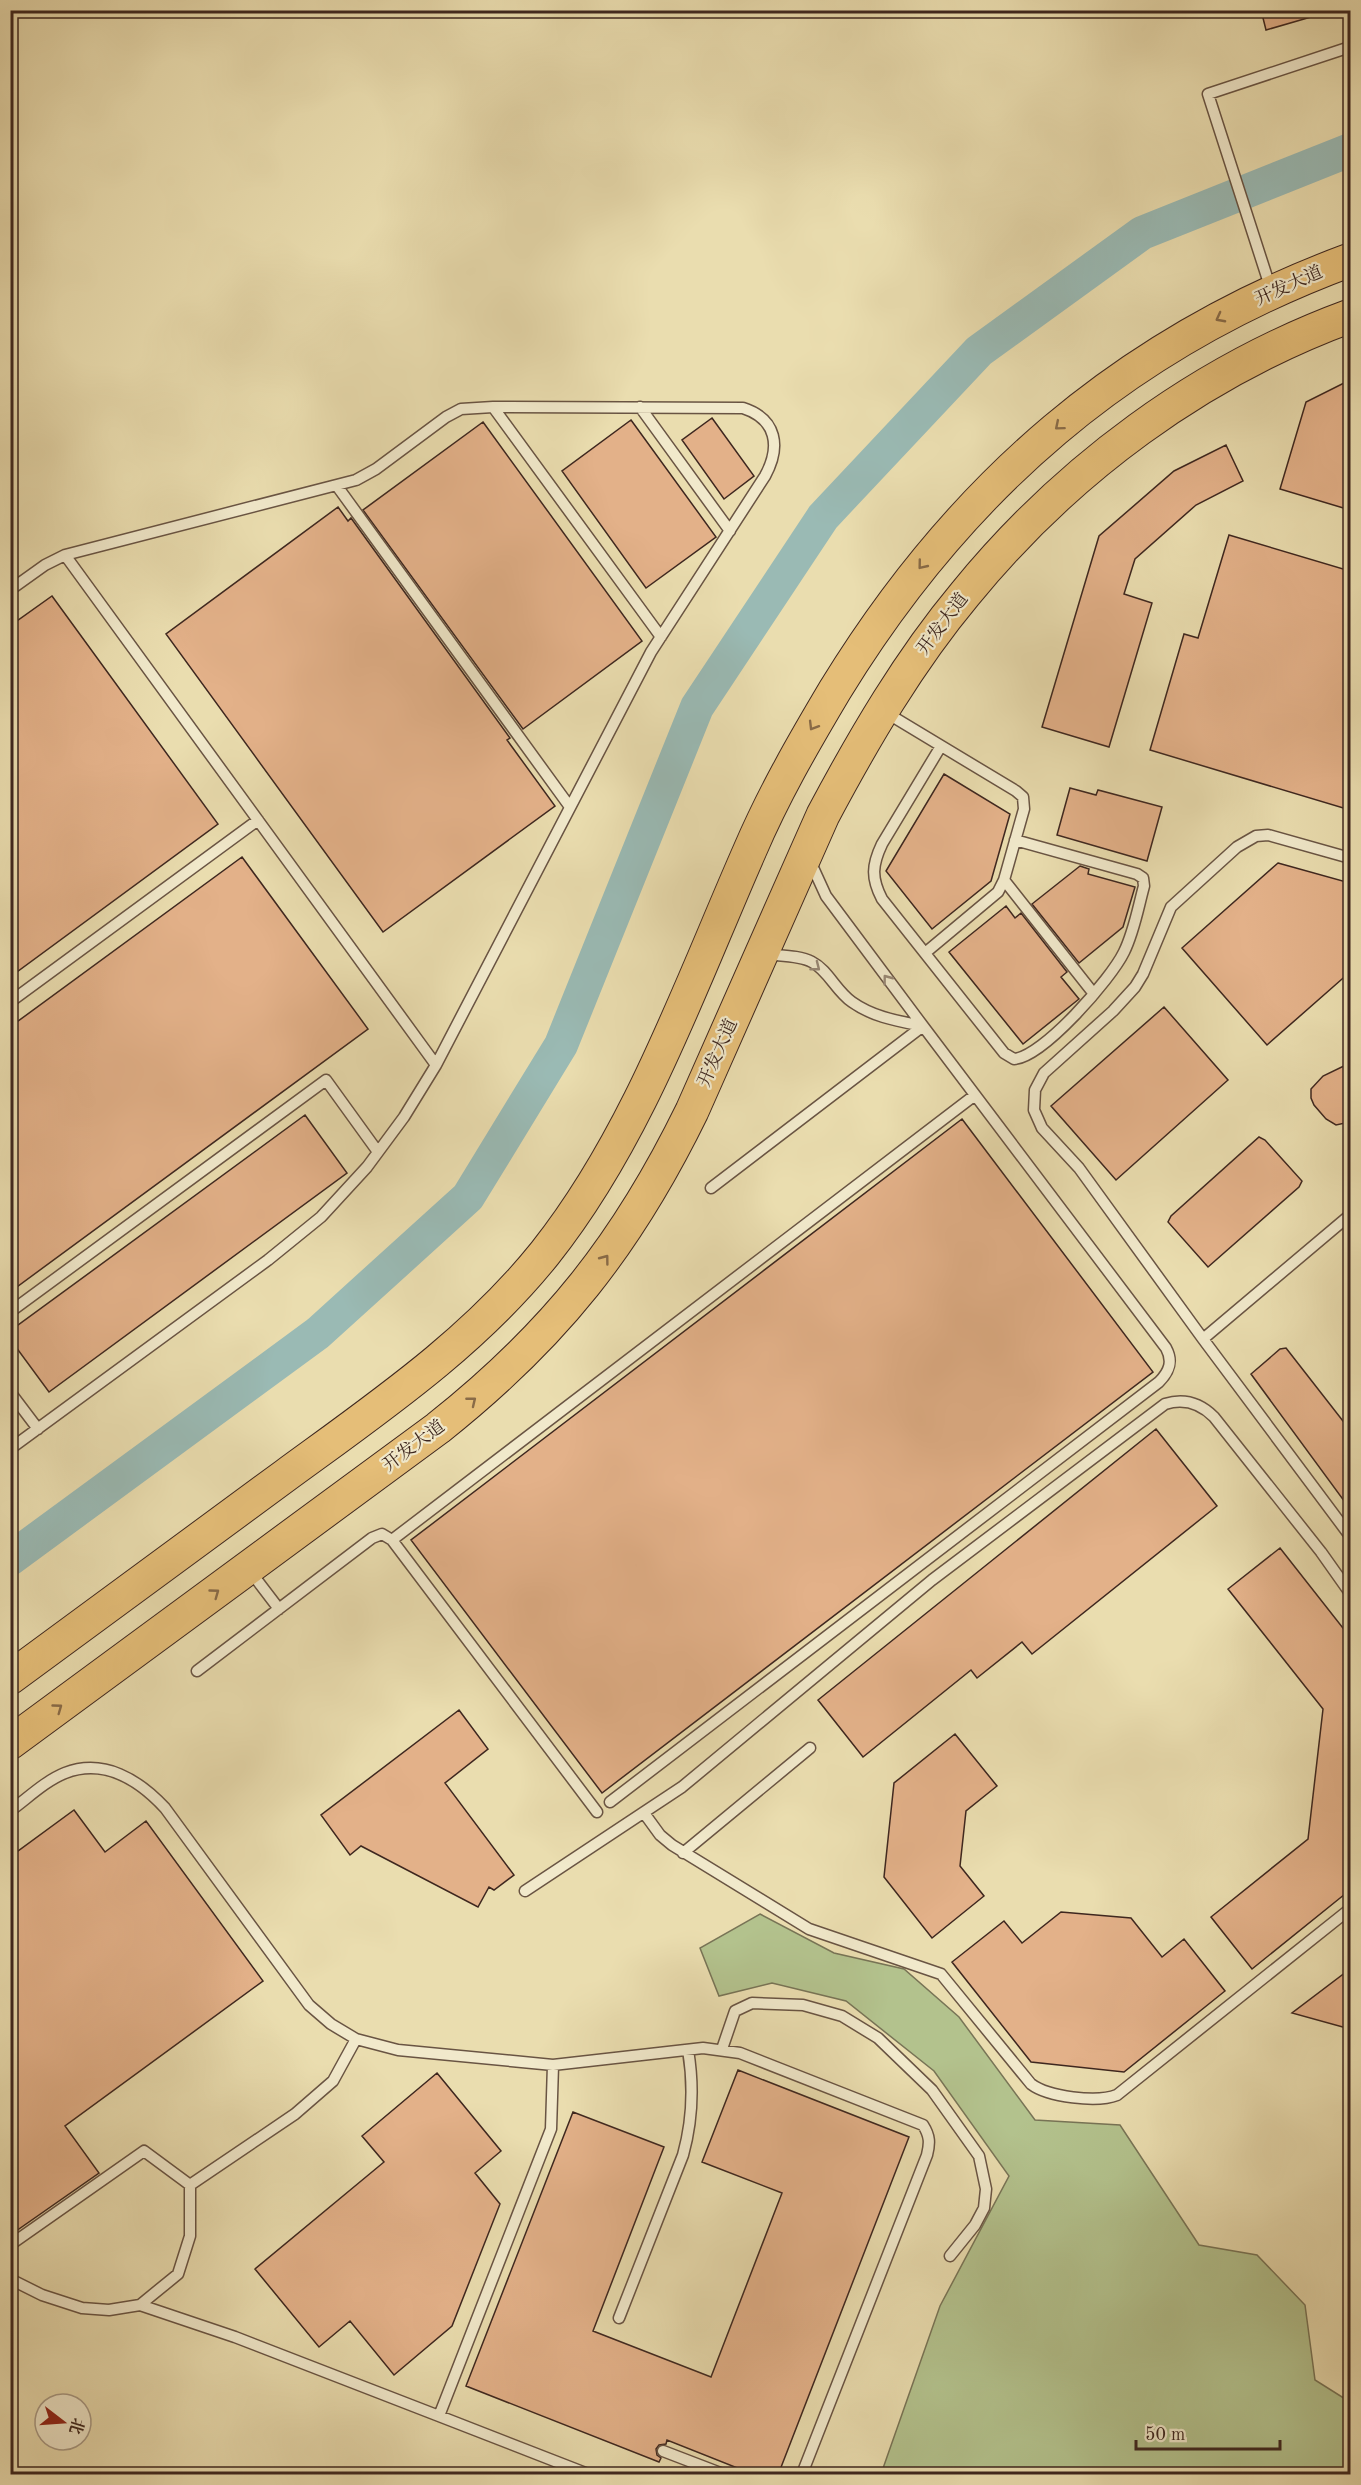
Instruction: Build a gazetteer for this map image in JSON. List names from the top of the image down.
{
  "streets": {
    "main road": ["开发大道"]
  },
  "scale_bar": "50 m",
  "north": "right"
}
